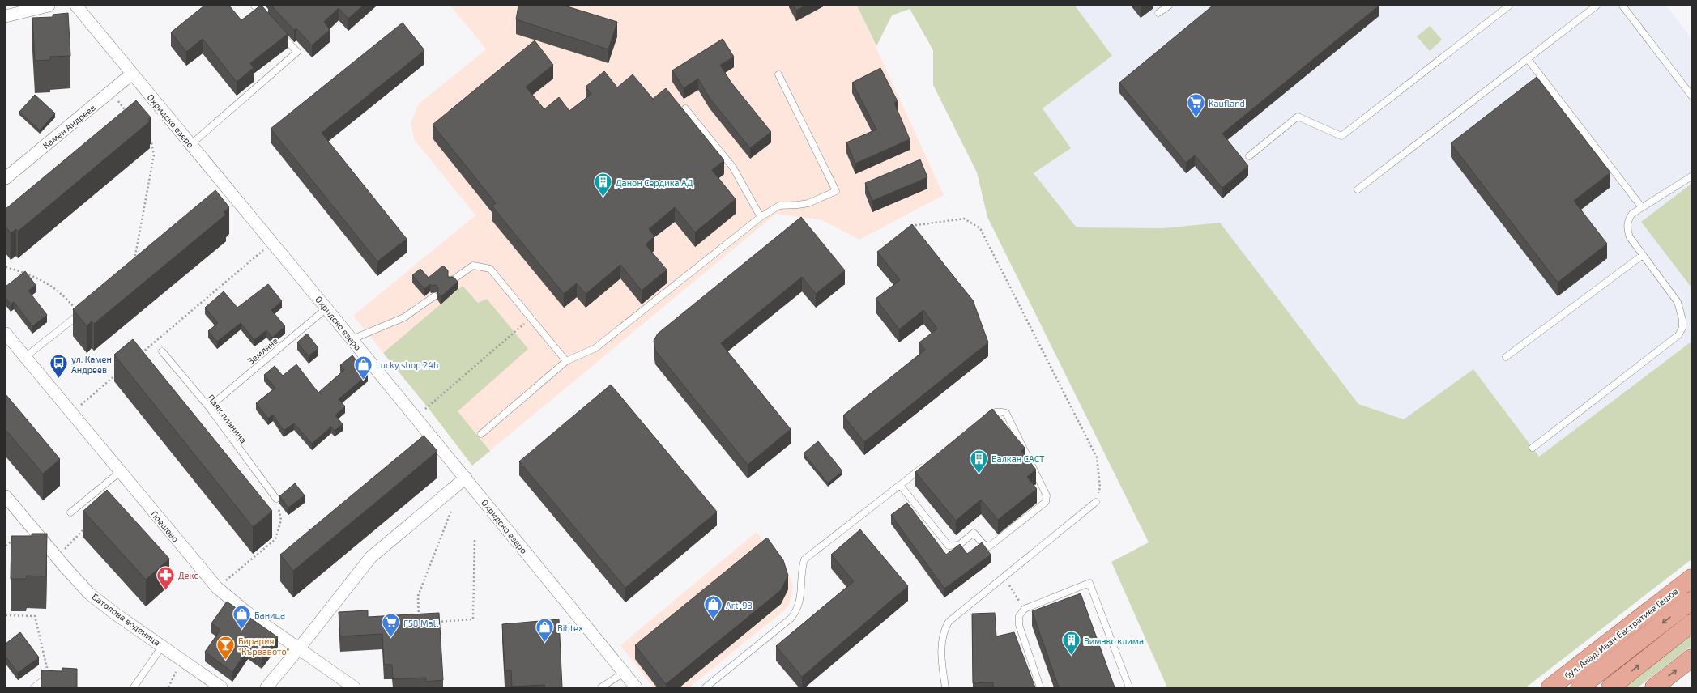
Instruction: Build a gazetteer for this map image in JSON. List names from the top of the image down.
{
  "streets": {
    "main road": ["бул. Акад. Иван Евстратиев Гешов"],
    "street": [
      "Охридско езеро",
      "Камен Андреев",
      "Гюешево",
      "Батолова воденица"
    ],
    "lane": ["Земляне", "Паяк планина"]
  },
  "crossings": [
    ["Охридско езеро", "Камен Андреев"],
    ["Охридско езеро", "Земляне"],
    ["Земляне", "Паяк планина"]
  ],
  "places": {
    "supermarket": ["Kaufland", "F58 Mall"],
    "building": ["Данон Сердика АД", "Балкан САСТ", "Вимакс клима"],
    "bus stop": ["ул. Камен Андреев"],
    "shop": [
      "Lucky shop 24h",
      "Art-93",
      "Баница",
      "Bibtex"
    ],
    "pharmacy": ["Декс"],
    "bar": ["Бирария \"Кървавото\""]
  }
}
